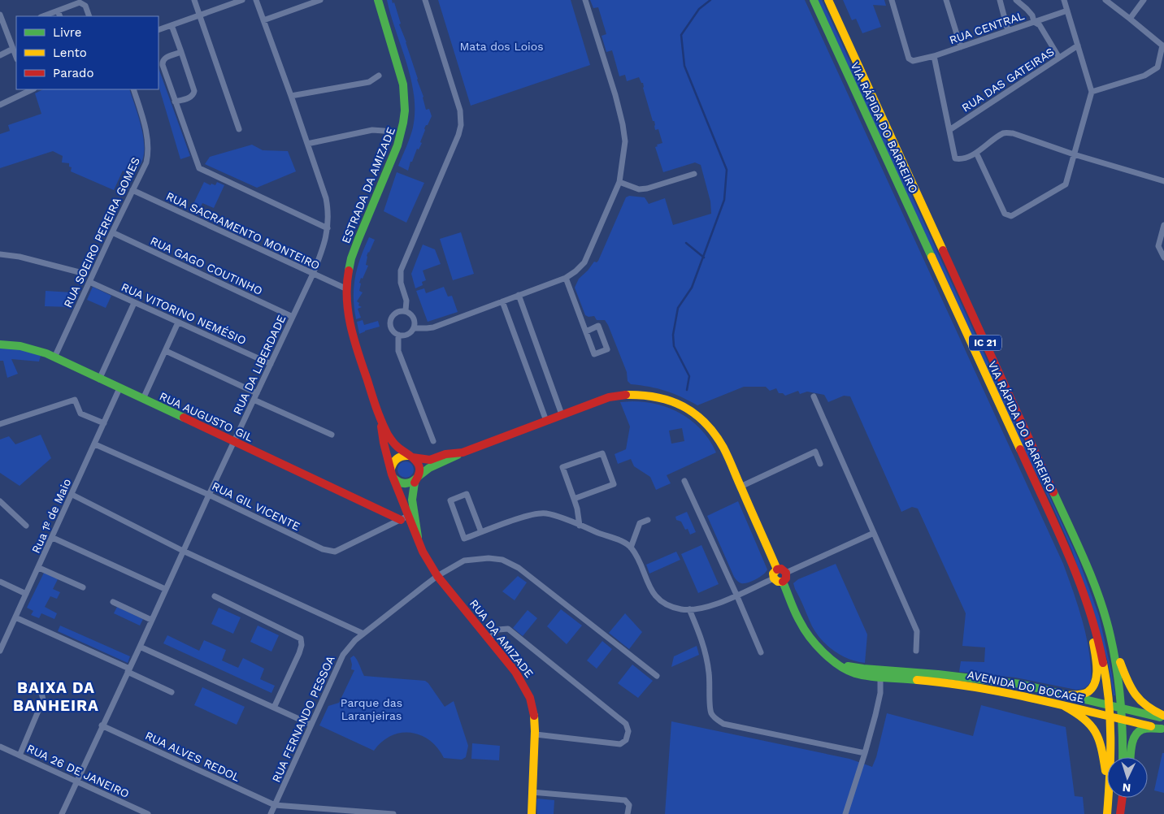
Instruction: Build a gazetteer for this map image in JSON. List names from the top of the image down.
{
  "streets": {
    "main road": [
      "VIA RÁPIDA DO BARREIRO",
      "ESTRADA DA AMIZADE",
      "IC 21",
      "RUA AUGUSTO GIL",
      "RUA DA AMIZADE",
      "AVENIDA DO BOCAGE"
    ],
    "street": [
      "RUA CENTRAL",
      "RUA DAS GATEIRAS",
      "RUA SACRAMENTO MONTEIRO",
      "RUA SOEIRO PEREIRA GOMES",
      "RUA GAGO COUTINHO",
      "RUA VITORINO NEMÉSIO",
      "RUA DA LIBERDADE",
      "RUA GIL VICENTE",
      "Rua 1º de Maio",
      "RUA FERNANDO PESSOA",
      "RUA ALVES REDOL",
      "RUA 26 DE JANEIRO"
    ]
  },
  "crossings": [
    ["VIA RÁPIDA DO BARREIRO", "AVENIDA DO BOCAGE"],
    ["ESTRADA DA AMIZADE", "RUA SACRAMENTO MONTEIRO"],
    ["ESTRADA DA AMIZADE", "RUA DA AMIZADE"],
    ["RUA SACRAMENTO MONTEIRO", "RUA SOEIRO PEREIRA GOMES"],
    ["RUA SACRAMENTO MONTEIRO", "RUA DA LIBERDADE"],
    ["RUA SOEIRO PEREIRA GOMES", "RUA GAGO COUTINHO"],
    ["RUA SOEIRO PEREIRA GOMES", "RUA VITORINO NEMÉSIO"],
    ["RUA SOEIRO PEREIRA GOMES", "RUA AUGUSTO GIL"],
    ["RUA GAGO COUTINHO", "RUA DA LIBERDADE"],
    ["RUA VITORINO NEMÉSIO", "RUA DA LIBERDADE"],
    ["RUA DA LIBERDADE", "RUA AUGUSTO GIL"],
    ["RUA DA LIBERDADE", "RUA GIL VICENTE"],
    ["RUA DA LIBERDADE", "RUA ALVES REDOL"],
    ["RUA DA LIBERDADE", "RUA 26 DE JANEIRO"],
    ["RUA AUGUSTO GIL", "RUA GIL VICENTE"],
    ["RUA AUGUSTO GIL", "Rua 1º de Maio"],
    ["RUA AUGUSTO GIL", "RUA DA AMIZADE"],
    ["RUA GIL VICENTE", "Rua 1º de Maio"],
    ["RUA GIL VICENTE", "RUA DA AMIZADE"],
    ["RUA DA AMIZADE", "RUA FERNANDO PESSOA"],
    ["RUA FERNANDO PESSOA", "RUA ALVES REDOL"]
  ],
  "districts": ["BAIXA DA BANHEIRA"],
  "parks": ["Mata dos Loios", "Parque das Laranjeiras"],
  "legend": ["Livre", "Lento", "Parado"],
  "north": "bottom"
}
